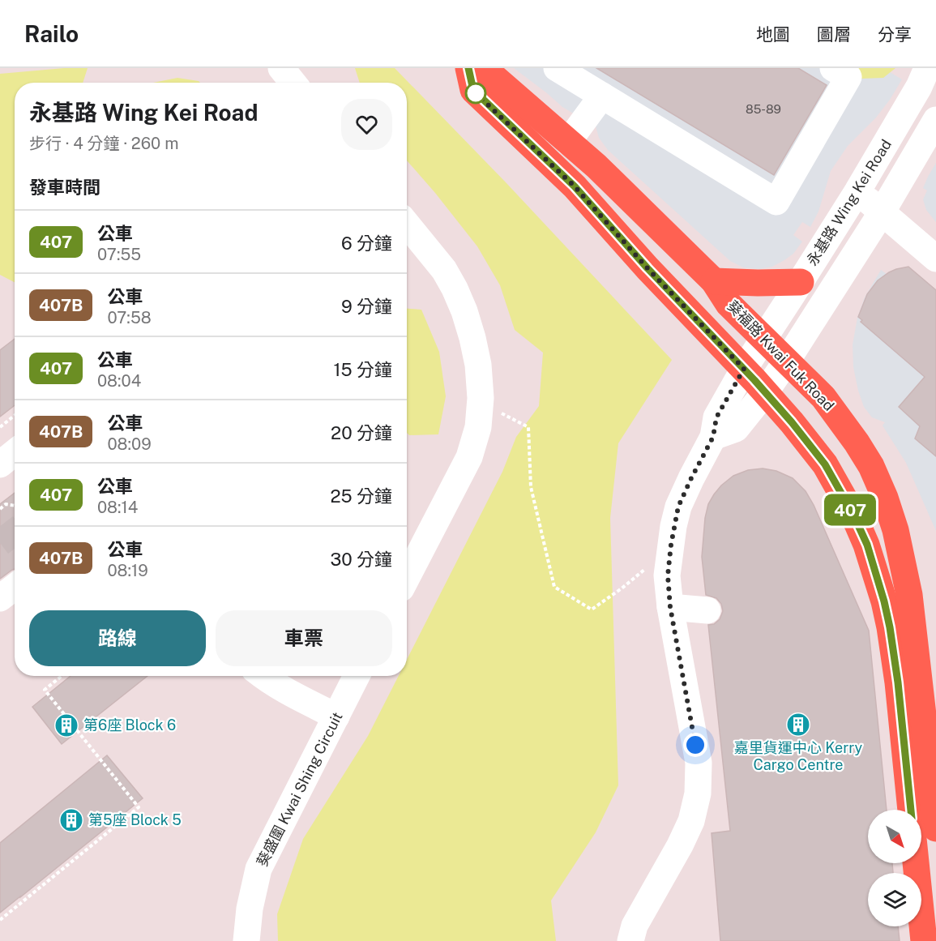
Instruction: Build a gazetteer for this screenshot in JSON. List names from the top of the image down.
{
  "streets": {
    "main road": ["葵福路 Kwai Fuk Road"],
    "street": ["永基路 Wing Kei Road", "葵盛圍 Kwai Shing Circuit"]
  },
  "crossings": [
    ["永基路 Wing Kei Road", "葵福路 Kwai Fuk Road"]
  ],
  "places": {
    "building": ["嘉里貨運中心 Kerry Cargo Centre", "第6座 Block 6", "第5座 Block 5"]
  },
  "lines": ["bus line 407"],
  "house_numbers": ["85-89"],
  "north": "bottom right",
  "page": {
    "header": "Railo",
    "nav": ["地圖", "圖層", "分享"],
    "on_map": "407",
    "heading": [
      ["永基路 Wing Kei Road", "步行 · 4 分鐘 · 260 m"],
      "發車時間"
    ],
    "list": [
      {
        "mark": "407",
        "name": "公車",
        "note": "07:55",
        "value": "6 分鐘"
      },
      {
        "mark": "407B",
        "name": "公車",
        "note": "07:58",
        "value": "9 分鐘"
      },
      {
        "mark": "407",
        "name": "公車",
        "note": "08:04",
        "value": "15 分鐘"
      },
      {
        "mark": "407B",
        "name": "公車",
        "note": "08:09",
        "value": "20 分鐘"
      },
      {
        "mark": "407",
        "name": "公車",
        "note": "08:14",
        "value": "25 分鐘"
      },
      {
        "mark": "407B",
        "name": "公車",
        "note": "08:19",
        "value": "30 分鐘"
      }
    ],
    "buttons": ["路線", "車票"]
  }
}
